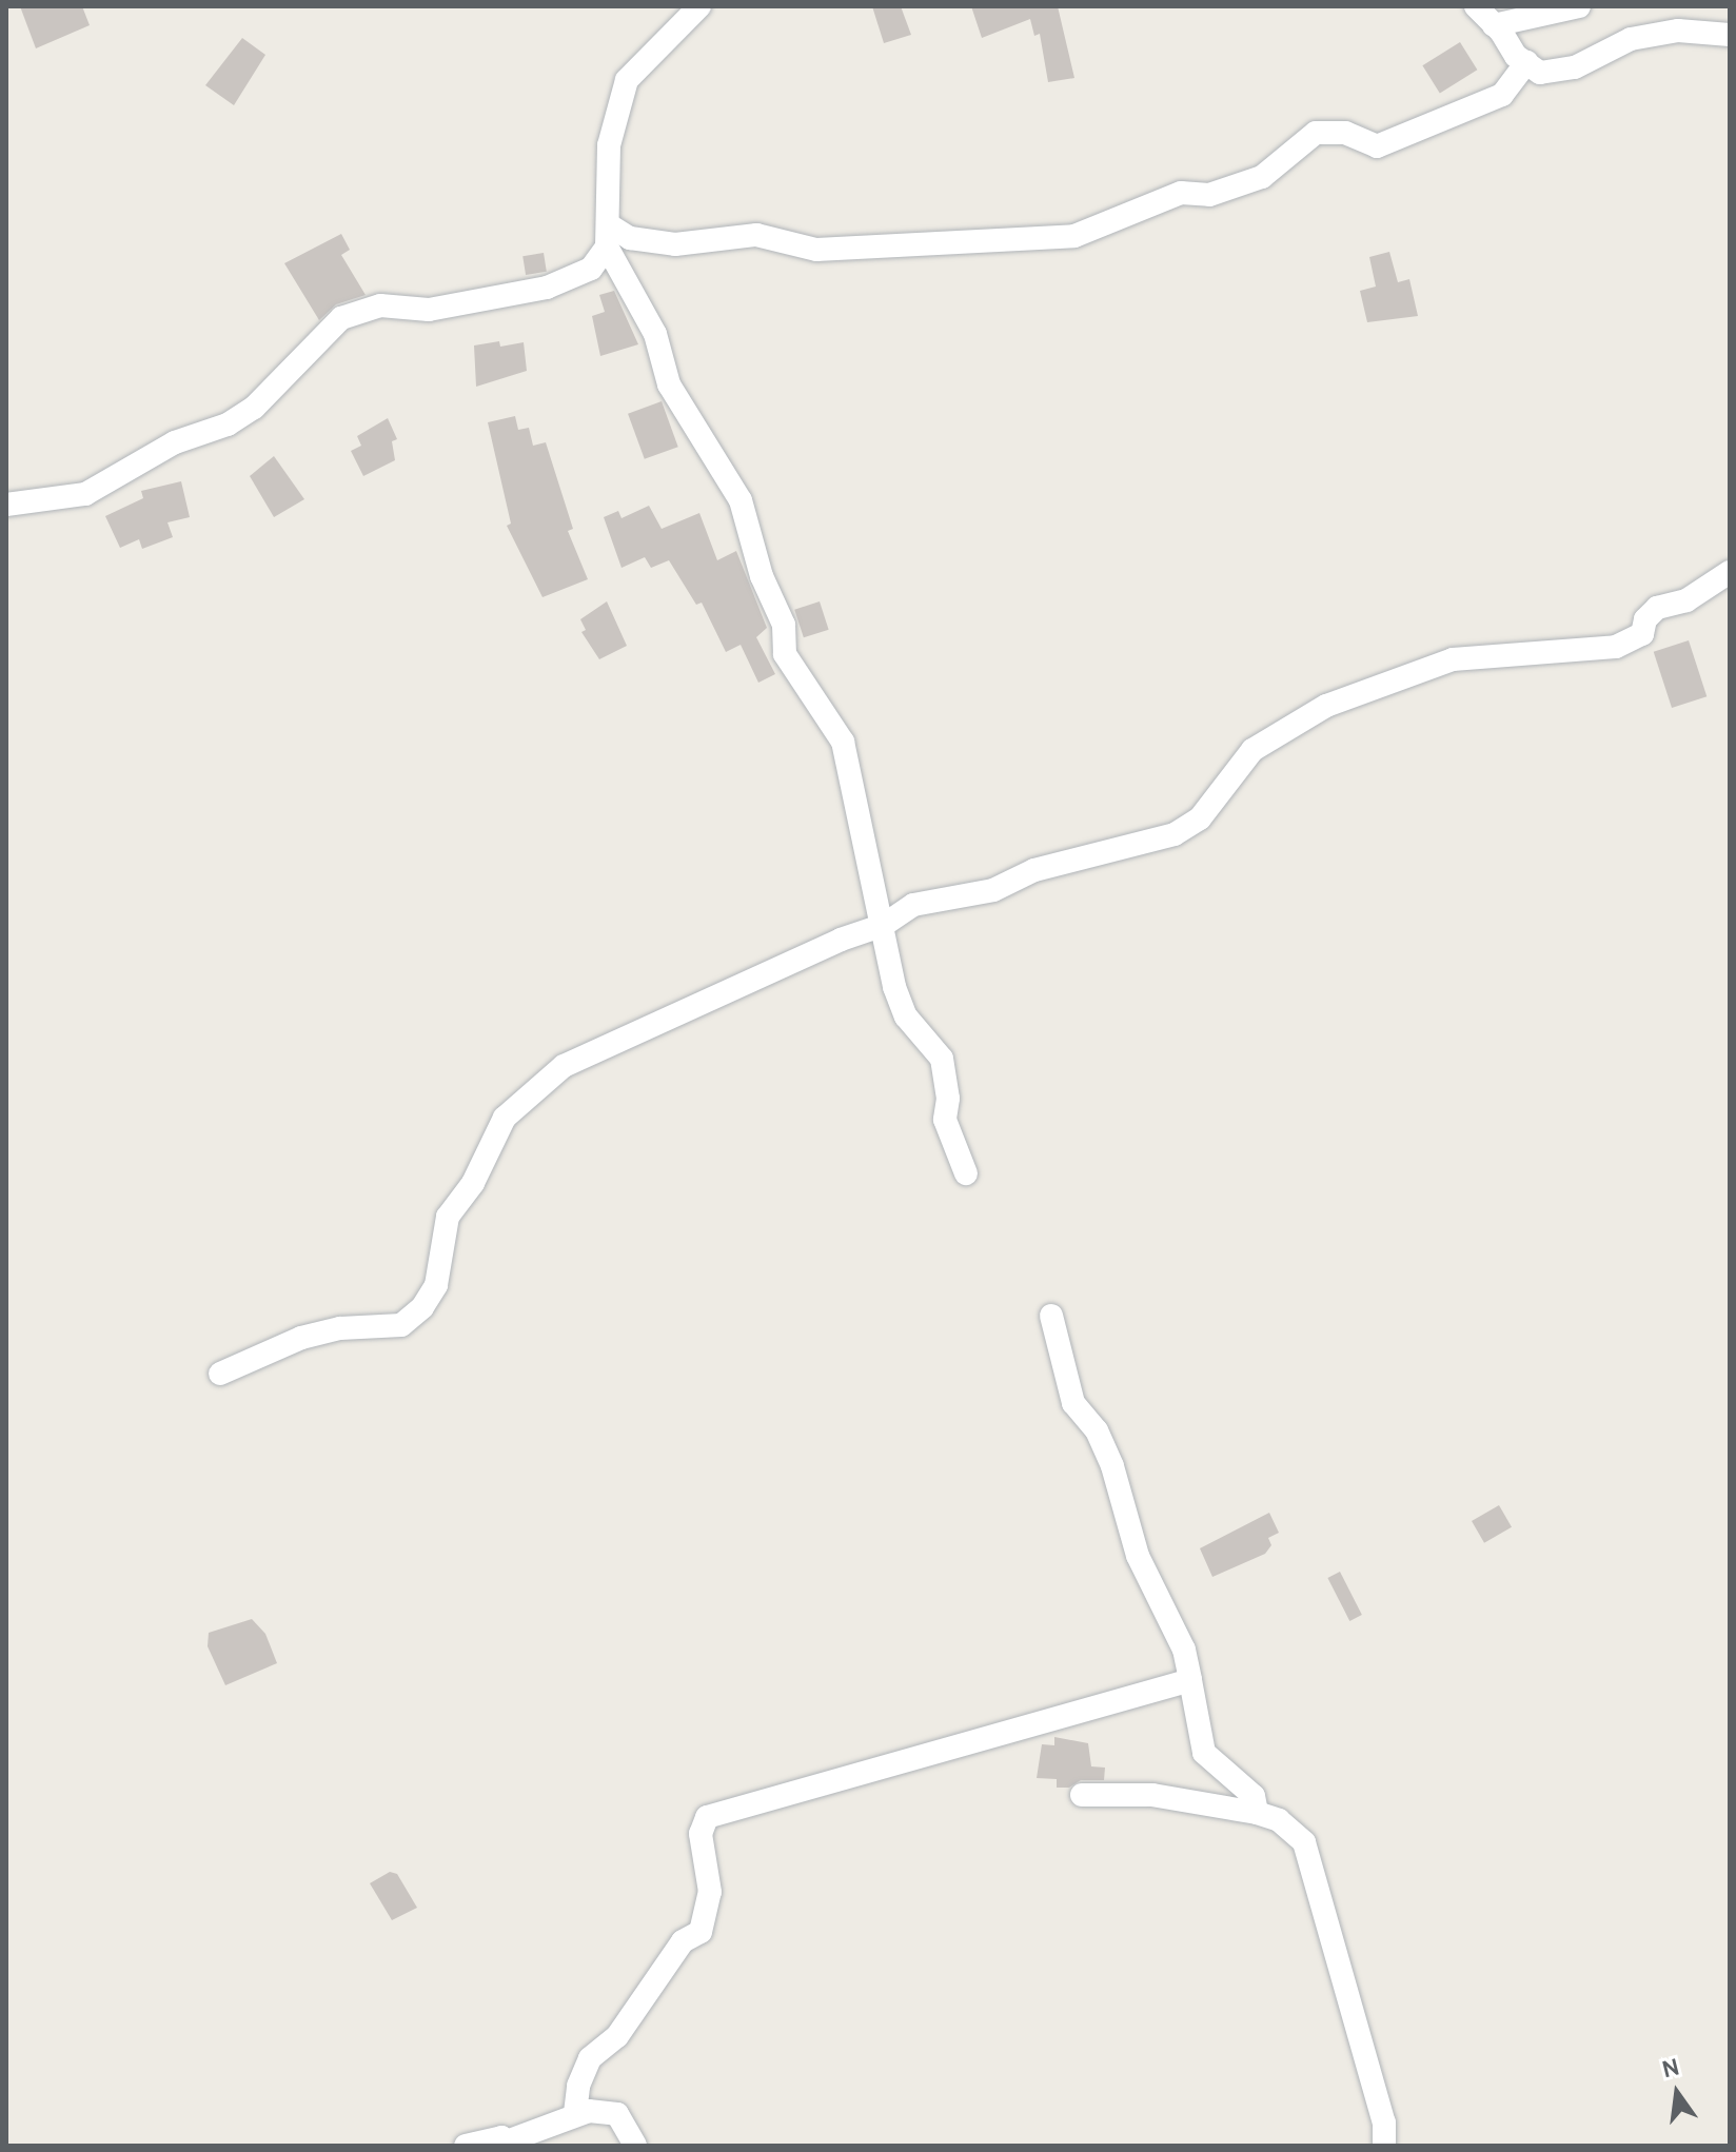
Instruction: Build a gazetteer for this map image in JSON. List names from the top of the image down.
{
  "north": "top"
}
